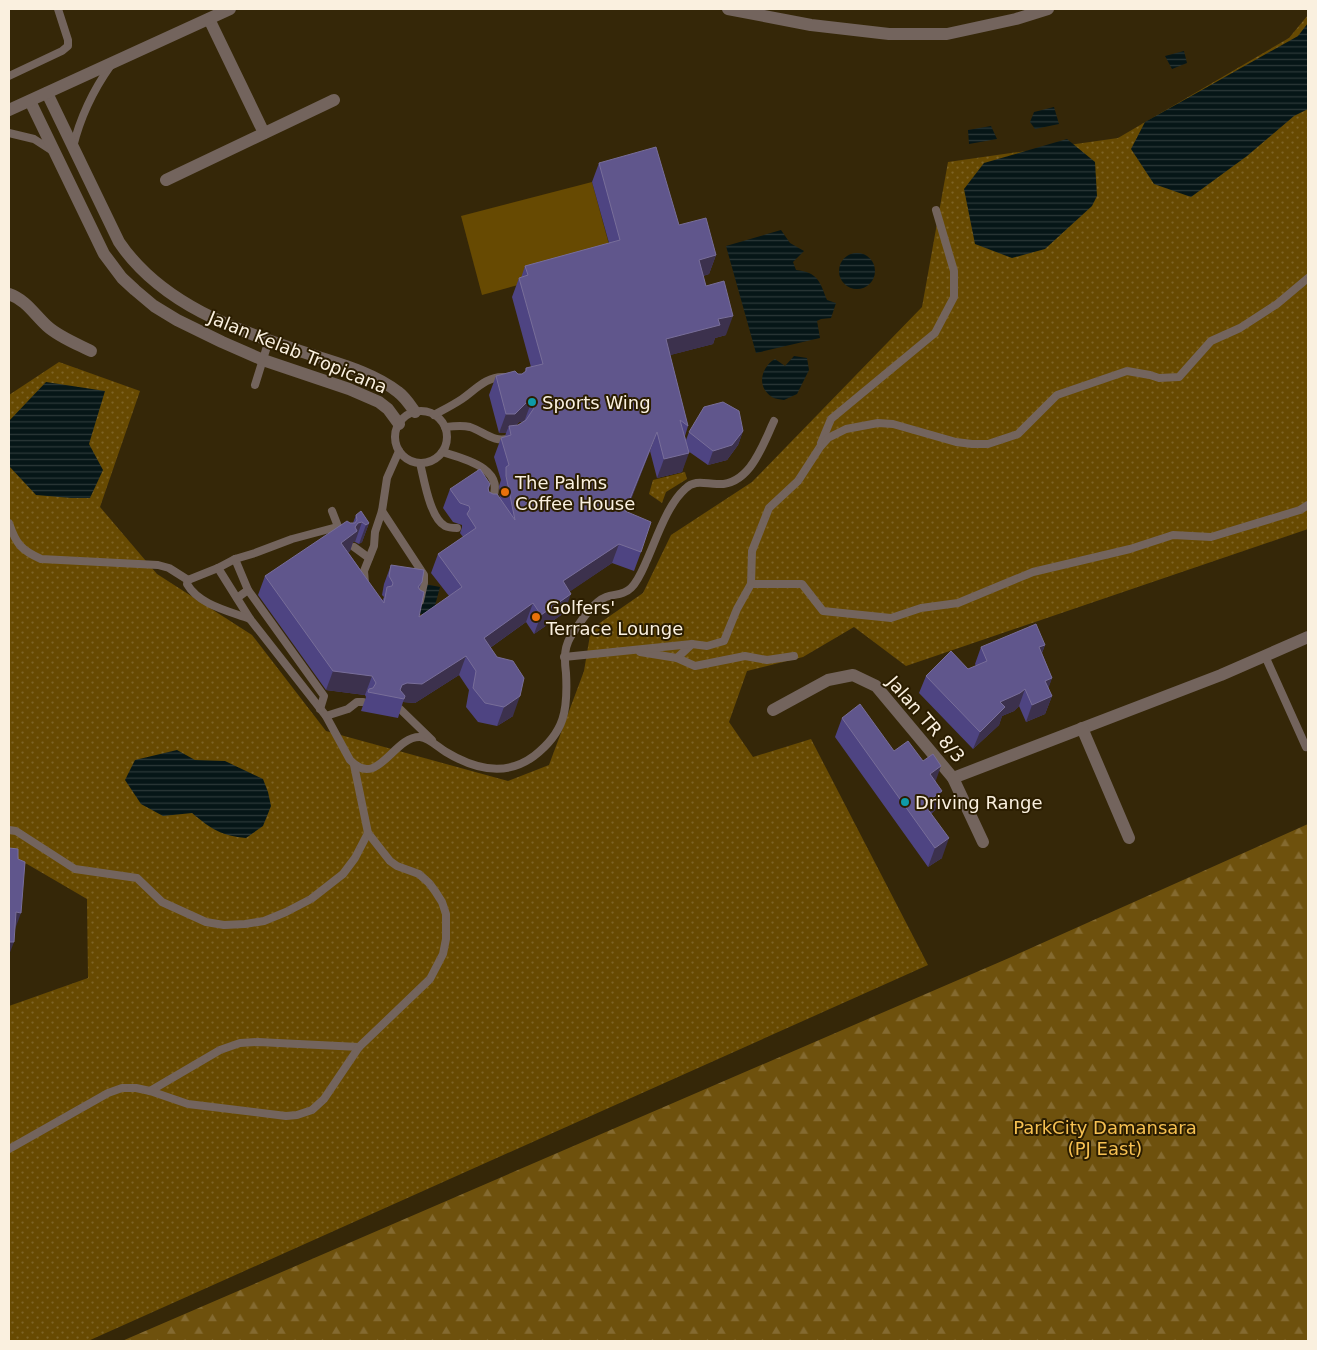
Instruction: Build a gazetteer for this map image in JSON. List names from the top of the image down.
{
  "streets": {
    "street": ["Jalan Kelab Tropicana", "Jalan TR 8/3"]
  },
  "parks": ["ParkCity Damansara (PJ East)"],
  "places": [
    "Sports Wing",
    "The Palms Coffee House",
    "Golfers' Terrace Lounge",
    "Driving Range"
  ]
}
